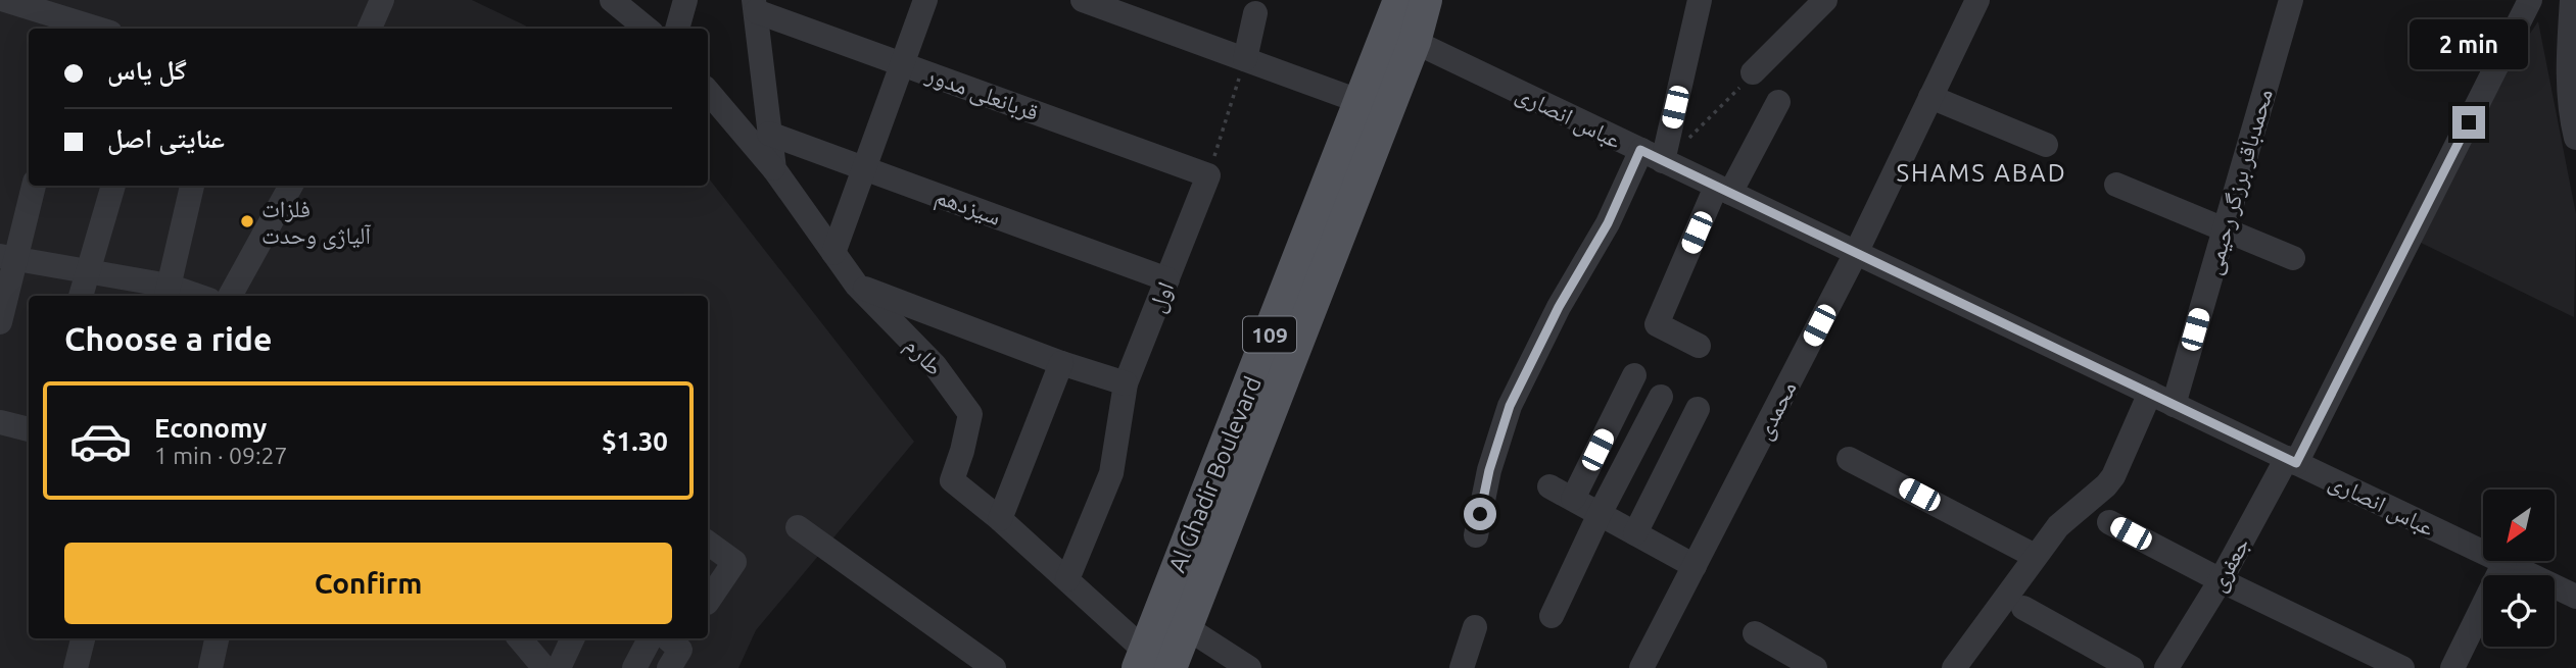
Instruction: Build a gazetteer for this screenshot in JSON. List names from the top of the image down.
{
  "streets": {
    "main road": ["109", "Al Ghadir Boulevard"],
    "street": [
      "قربانعلی مدور",
      "عباس انصاری",
      "محمدباقر برزگر رحیمی",
      "سیزدهم",
      "اول",
      "طارم",
      "محمدی",
      "جعفری"
    ]
  },
  "crossings": [
    ["قربانعلی مدور", "اول"],
    ["قربانعلی مدور", "طارم"],
    ["عباس انصاری", "محمدباقر برزگر رحیمی"],
    ["عباس انصاری", "محمدی"],
    ["عباس انصاری", "Al Ghadir Boulevard"],
    ["عباس انصاری", "جعفری"],
    ["سیزدهم", "اول"],
    ["سیزدهم", "طارم"],
    ["اول", "طارم"],
    ["طارم", "Al Ghadir Boulevard"]
  ],
  "districts": ["SHAMS ABAD"],
  "places": ["فلزات آلیاژی وحدت"],
  "north": "bottom left",
  "page": {
    "bubble": "2 min",
    "banner": ["گل یاس", "عنایتی اصل"],
    "heading": "Choose a ride",
    "list": [
      {
        "name": "Economy",
        "note": "1 min · 09:27",
        "value": "$1.30"
      }
    ],
    "buttons": "Confirm"
  }
}
